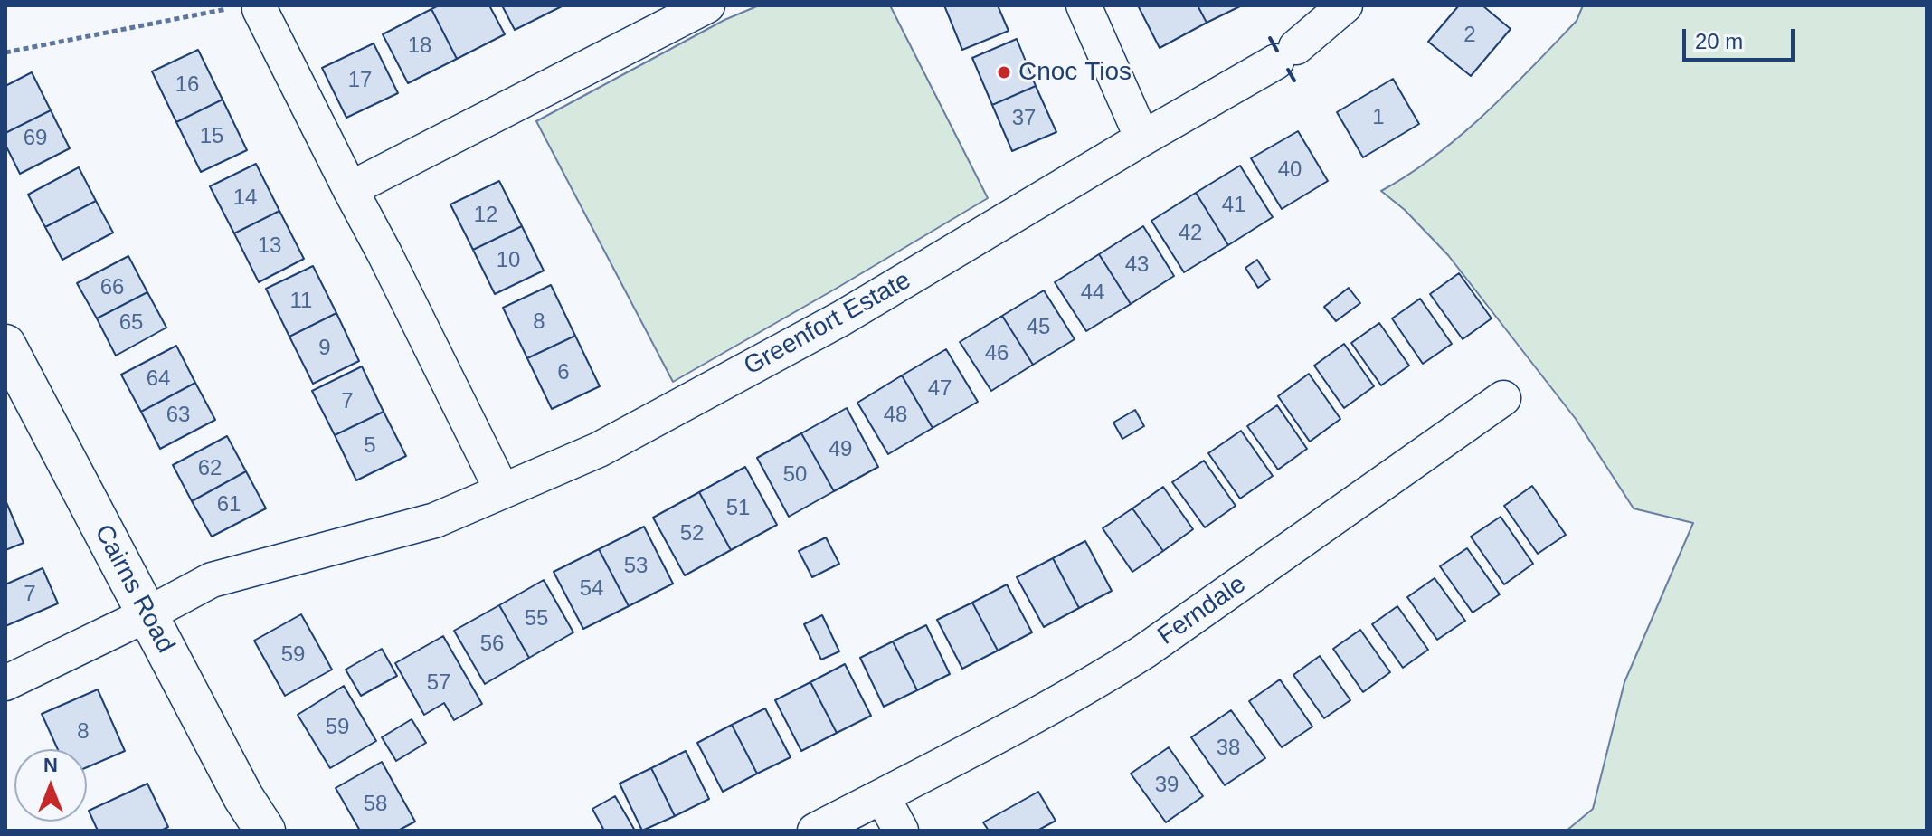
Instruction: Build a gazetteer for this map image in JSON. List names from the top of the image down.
{
  "streets": {
    "street": ["Greenfort Estate", "Cairns Road", "Ferndale"]
  },
  "crossings": [
    ["Greenfort Estate", "Cairns Road"]
  ],
  "places": ["Cnoc Tios"],
  "house_numbers": [
    "2",
    "18",
    "17",
    "16",
    "1",
    "37",
    "15",
    "69",
    "40",
    "14",
    "41",
    "12",
    "42",
    "13",
    "10",
    "43",
    "66",
    "44",
    "11",
    "8",
    "65",
    "45",
    "9",
    "46",
    "6",
    "64",
    "47",
    "7",
    "63",
    "48",
    "5",
    "49",
    "62",
    "50",
    "61",
    "51",
    "52",
    "53",
    "54",
    "7",
    "55",
    "56",
    "59",
    "57",
    "59",
    "8",
    "38",
    "39",
    "58"
  ],
  "scale_bar": "20 m",
  "north": "top"
}
